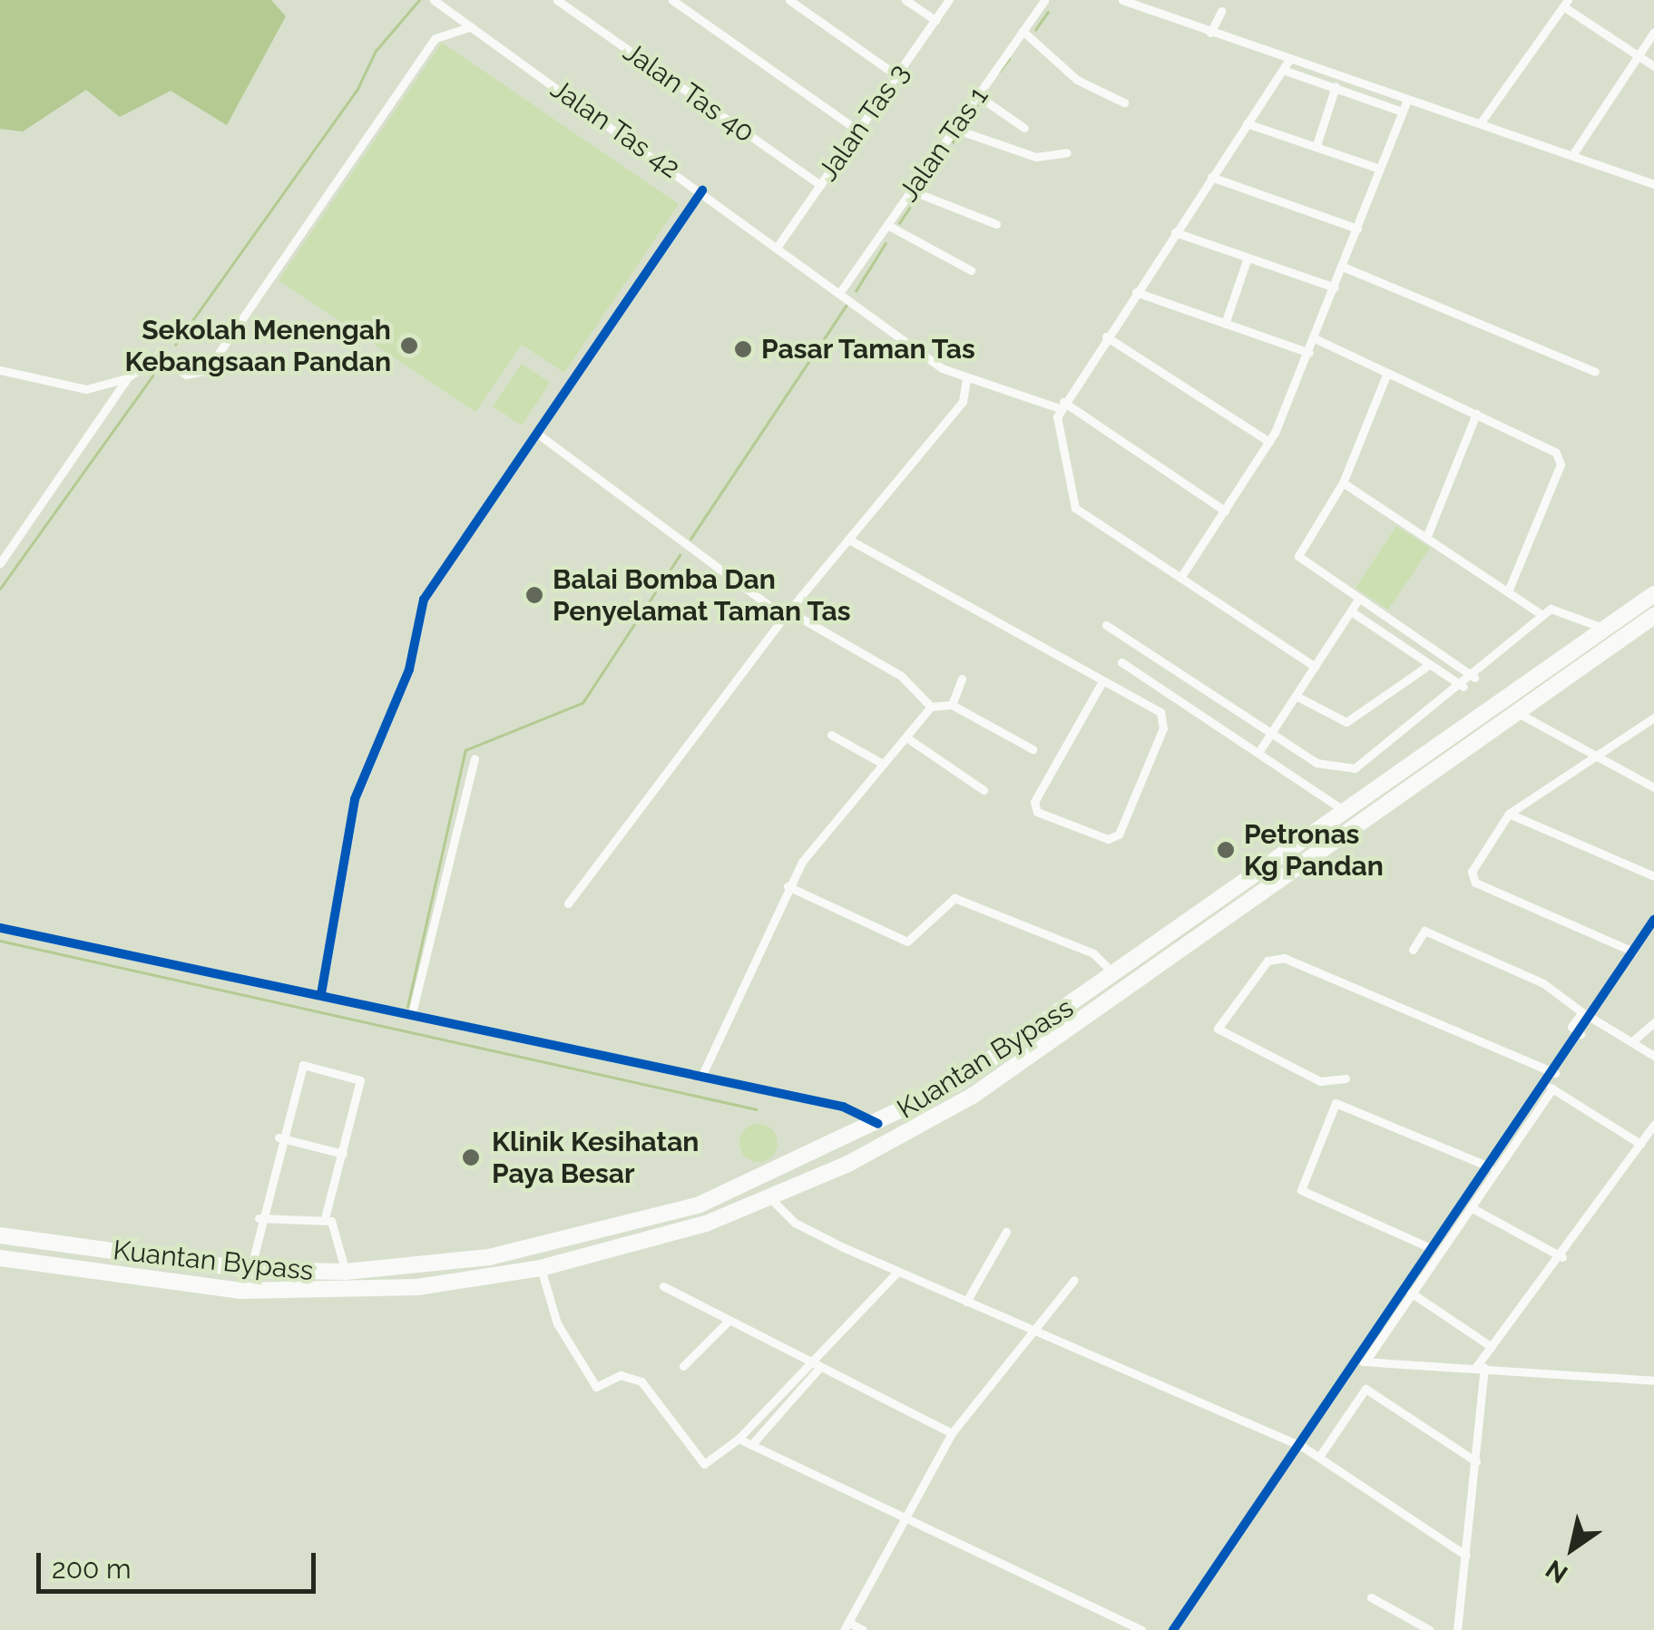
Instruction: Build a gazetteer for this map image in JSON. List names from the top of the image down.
{
  "streets": {
    "highway": ["Kuantan Bypass"],
    "street": [
      "Jalan Tas 40",
      "Jalan Tas 3",
      "Jalan Tas 42",
      "Jalan Tas 1"
    ]
  },
  "crossings": [
    ["Jalan Tas 40", "Jalan Tas 3"],
    ["Jalan Tas 3", "Jalan Tas 42"],
    ["Jalan Tas 42", "Jalan Tas 1"]
  ],
  "places": [
    "Sekolah Menengah Kebangsaan Pandan",
    "Pasar Taman Tas",
    "Balai Bomba Dan Penyelamat Taman Tas",
    "Petronas Kg Pandan",
    "Klinik Kesihatan Paya Besar"
  ],
  "scale_bar": "200 m",
  "north": "bottom left"
}
